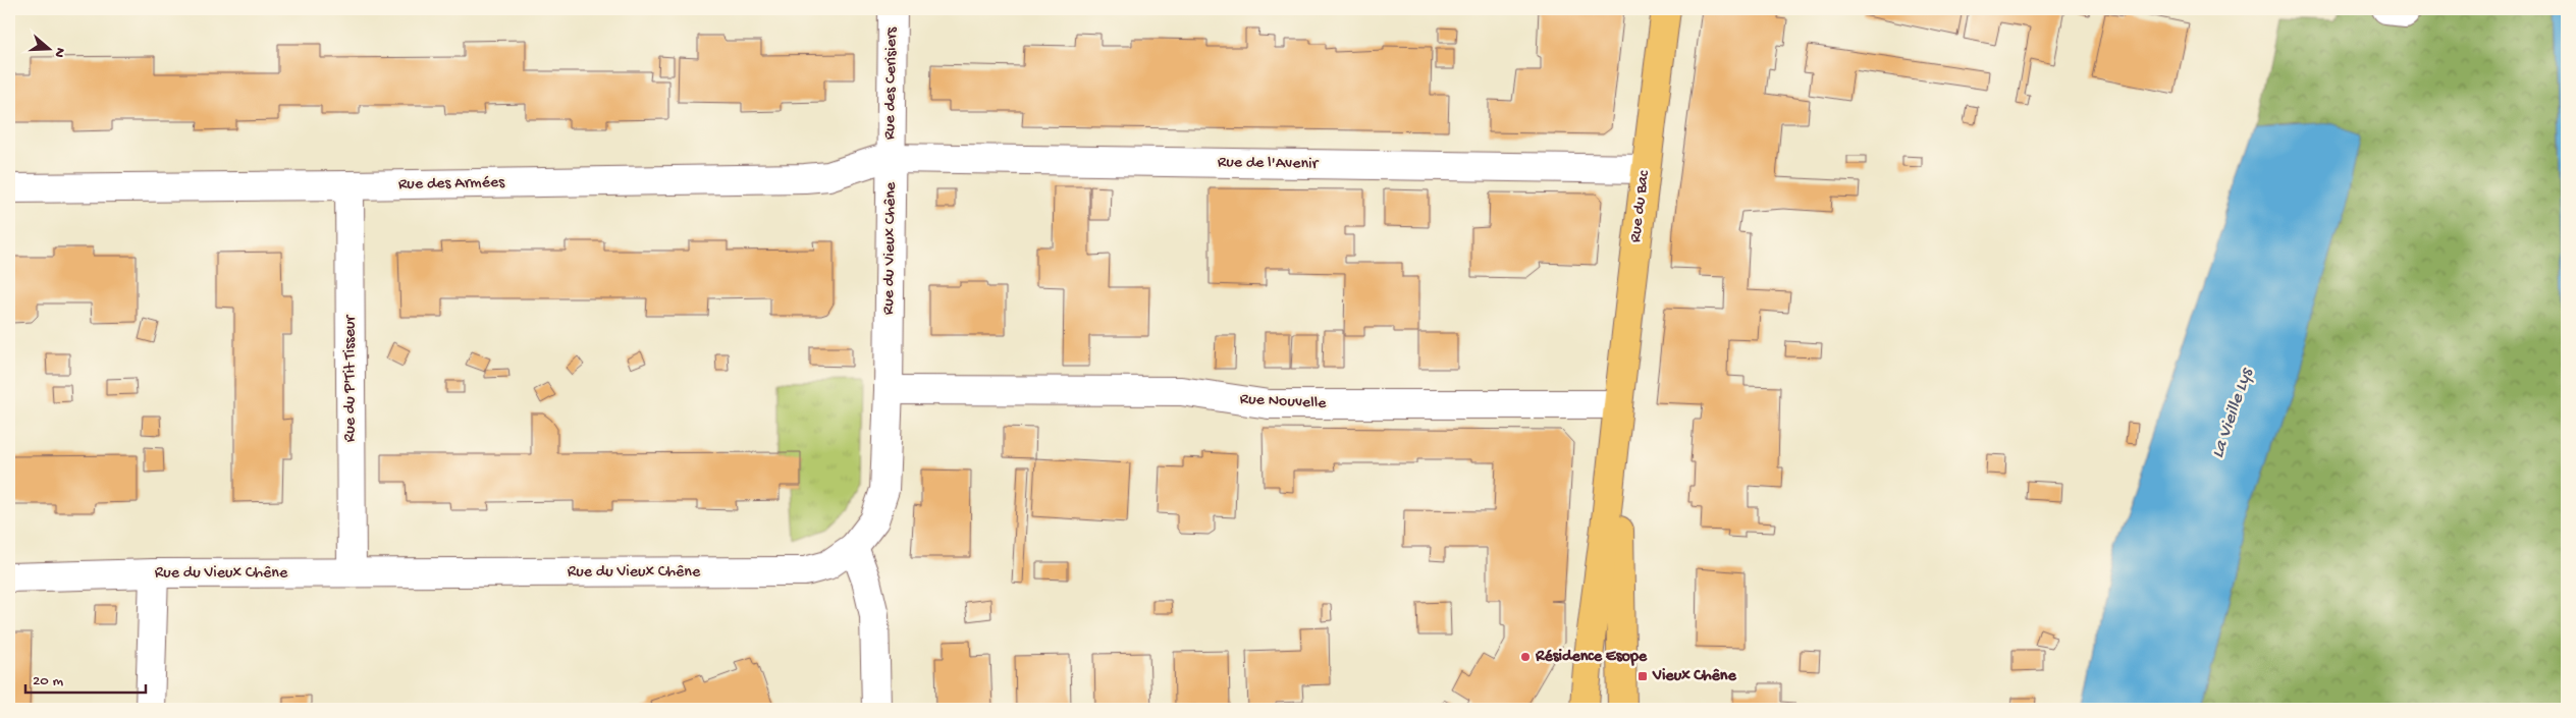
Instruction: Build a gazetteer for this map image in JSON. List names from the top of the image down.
{
  "streets": {
    "main road": ["Rue du Bac"],
    "street": [
      "Rue des Cerisiers",
      "Rue de l'Avenir",
      "Rue des Armées",
      "Rue du Vieux Chêne",
      "Rue du P'Tit Tisseur",
      "Rue Nouvelle"
    ]
  },
  "crossings": [
    ["Rue des Cerisiers", "Rue de l'Avenir"],
    ["Rue des Cerisiers", "Rue des Armées"],
    ["Rue des Cerisiers", "Rue du Vieux Chêne"],
    ["Rue de l'Avenir", "Rue des Armées"],
    ["Rue de l'Avenir", "Rue du Bac"],
    ["Rue de l'Avenir", "Rue du Vieux Chêne"],
    ["Rue des Armées", "Rue du Vieux Chêne"],
    ["Rue des Armées", "Rue du P'Tit Tisseur"],
    ["Rue du Bac", "Rue Nouvelle"],
    ["Rue du Vieux Chêne", "Rue du P'Tit Tisseur"],
    ["Rue du Vieux Chêne", "Rue Nouvelle"]
  ],
  "water": ["La Vieille Lys"],
  "places": {
    "other": ["Résidence Esope"],
    "transit": ["Vieux Chêne"]
  },
  "scale_bar": "20 m",
  "north": "right"
}
